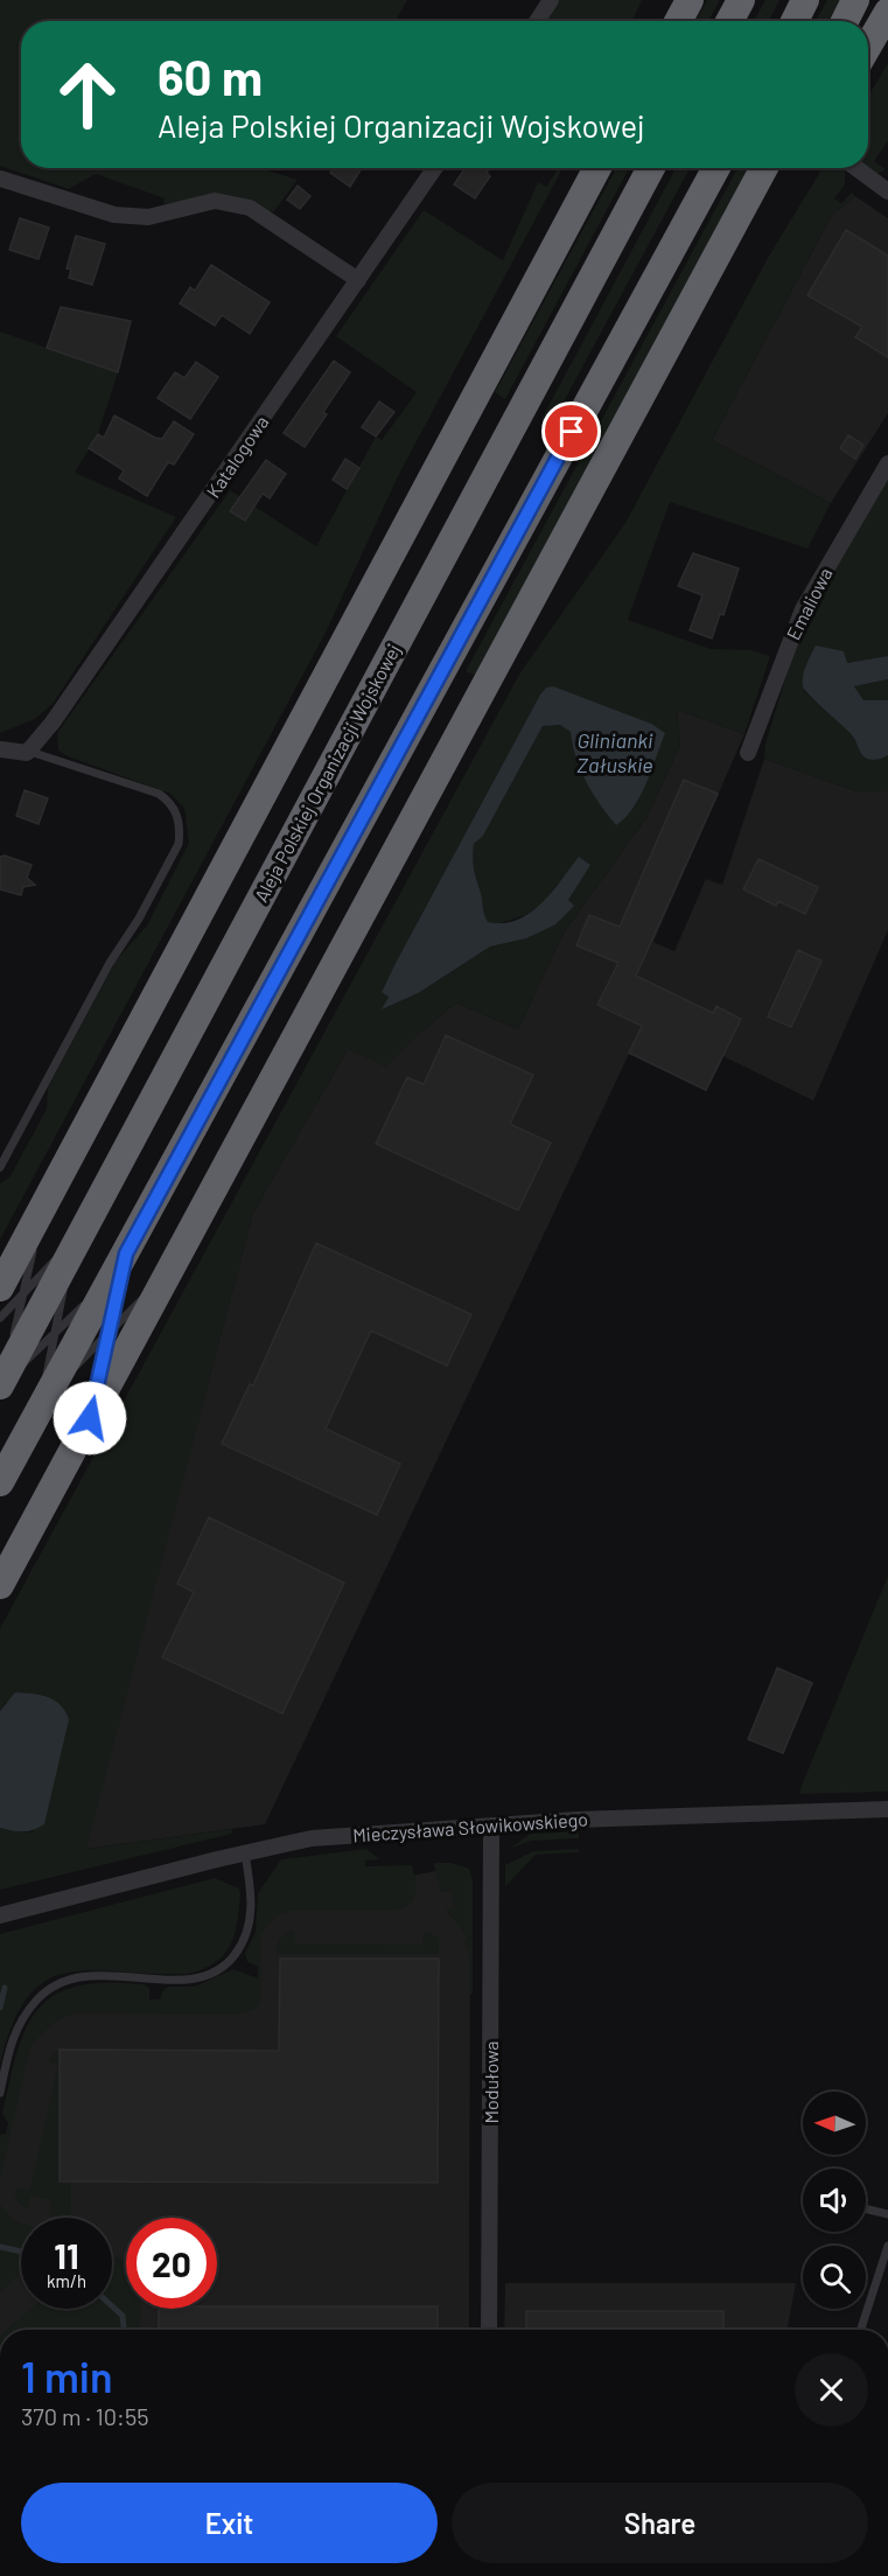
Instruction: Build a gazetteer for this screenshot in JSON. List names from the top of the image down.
{
  "streets": {
    "highway": ["Aleja Polskiej Organizacji Wojskowej"],
    "street": [
      "Katalogowa",
      "Emaliowa",
      "Mieczysława Słowikowskiego",
      "Modułowa"
    ]
  },
  "crossings": [
    ["Mieczysława Słowikowskiego", "Modułowa"]
  ],
  "water": ["Glinianki Załuskie"],
  "north": "left",
  "page": {
    "turn": ["60 m", "Aleja Polskiej Organizacji Wojskowej"],
    "speed": "11 km/h",
    "limit": "20",
    "heading": ["1 min", "370 m · 10:55"],
    "buttons": ["Exit", "Share"]
  }
}
